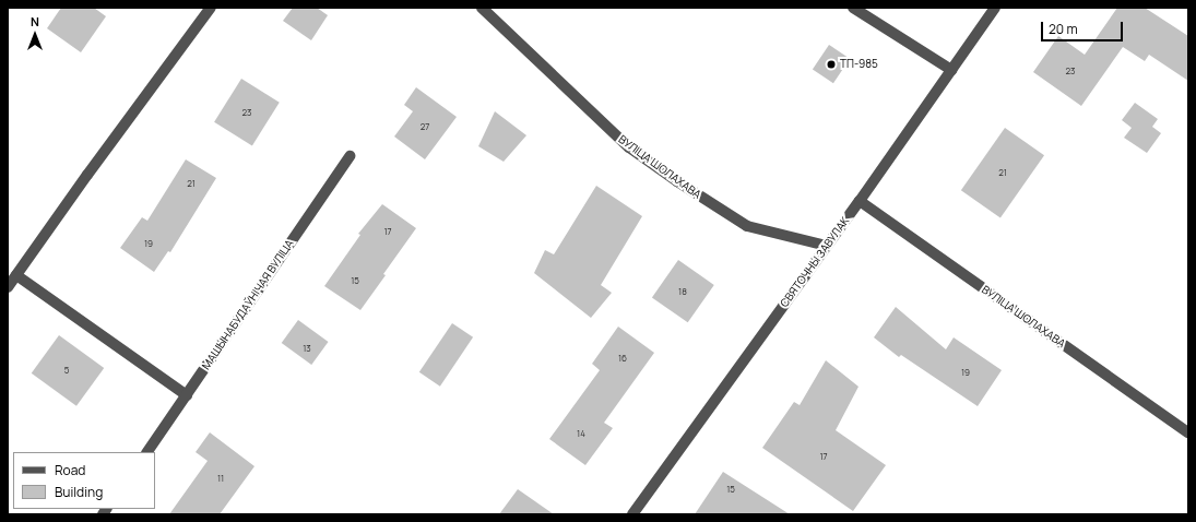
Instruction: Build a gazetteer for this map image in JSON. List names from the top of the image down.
{
  "streets": {
    "street": ["ВУЛІЦА ШОЛАХАВА", "СВЯТОЧНЫ ЗАВУЛАК", "МАШЫНАБУДАЎНІЧАЯ ВУЛІЦА"]
  },
  "crossings": [
    ["ВУЛІЦА ШОЛАХАВА", "СВЯТОЧНЫ ЗАВУЛАК"]
  ],
  "places": ["ТП-985"],
  "house_numbers": [
    "23",
    "23",
    "27",
    "21",
    "21",
    "17",
    "19",
    "15",
    "18",
    "13",
    "16",
    "5",
    "19",
    "14",
    "17",
    "11",
    "15"
  ],
  "legend": ["Road", "Building"],
  "scale_bar": "20 m",
  "north": "top"
}
